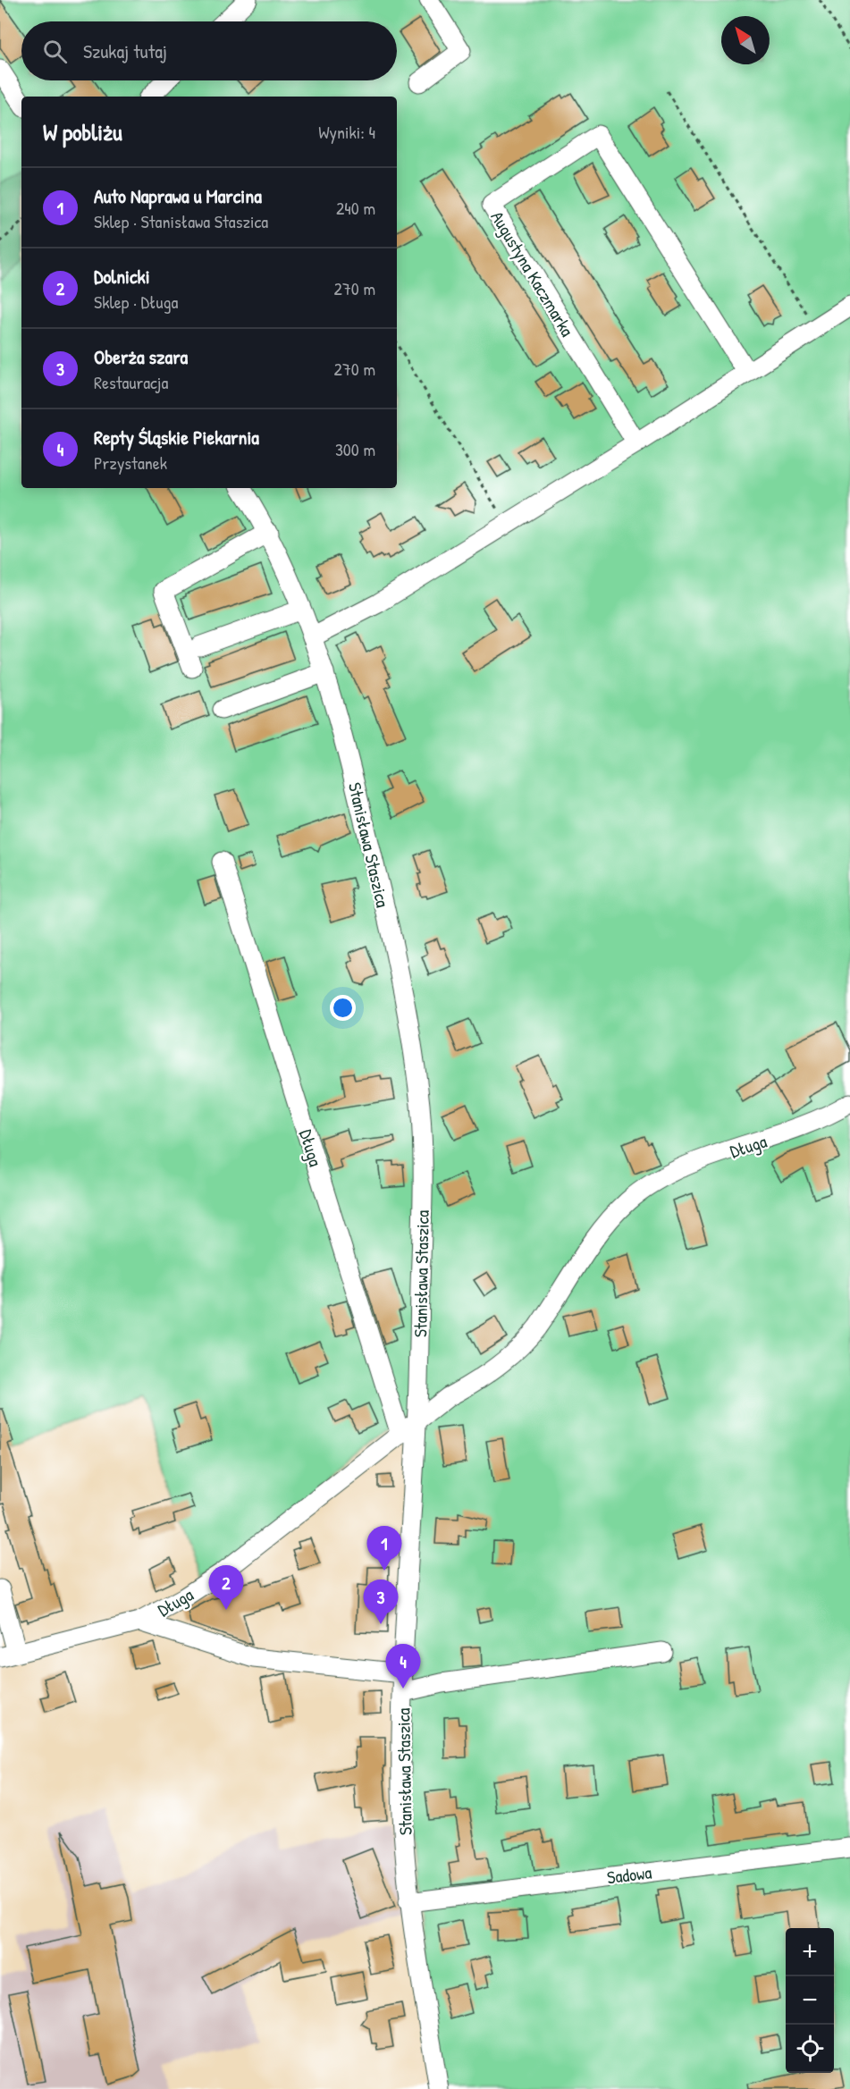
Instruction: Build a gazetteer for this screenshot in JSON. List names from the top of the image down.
{
  "streets": {
    "street": [
      "Augustyna Kaczmarka",
      "Stanisława Staszica",
      "Długa",
      "Sadowa"
    ]
  },
  "crossings": [
    ["Stanisława Staszica", "Długa"],
    ["Stanisława Staszica", "Sadowa"]
  ],
  "north": "top left",
  "page": {
    "search": "Szukaj tutaj",
    "heading": ["W pobliżu", "Wyniki: 4"],
    "list": [
      {
        "mark": "1",
        "name": "Auto Naprawa u Marcina",
        "note": "Sklep · Stanisława Staszica",
        "value": "240 m"
      },
      {
        "mark": "2",
        "name": "Dolnicki",
        "note": "Sklep · Długa",
        "value": "270 m"
      },
      {
        "mark": "3",
        "name": "Oberża szara",
        "note": "Restauracja",
        "value": "270 m"
      },
      {
        "mark": "4",
        "name": "Repty Śląskie Piekarnia",
        "note": "Przystanek",
        "value": "300 m"
      }
    ],
    "pins": [
      "1",
      "2",
      "3",
      "4"
    ],
    "map_buttons": ["+", "−"]
  }
}
